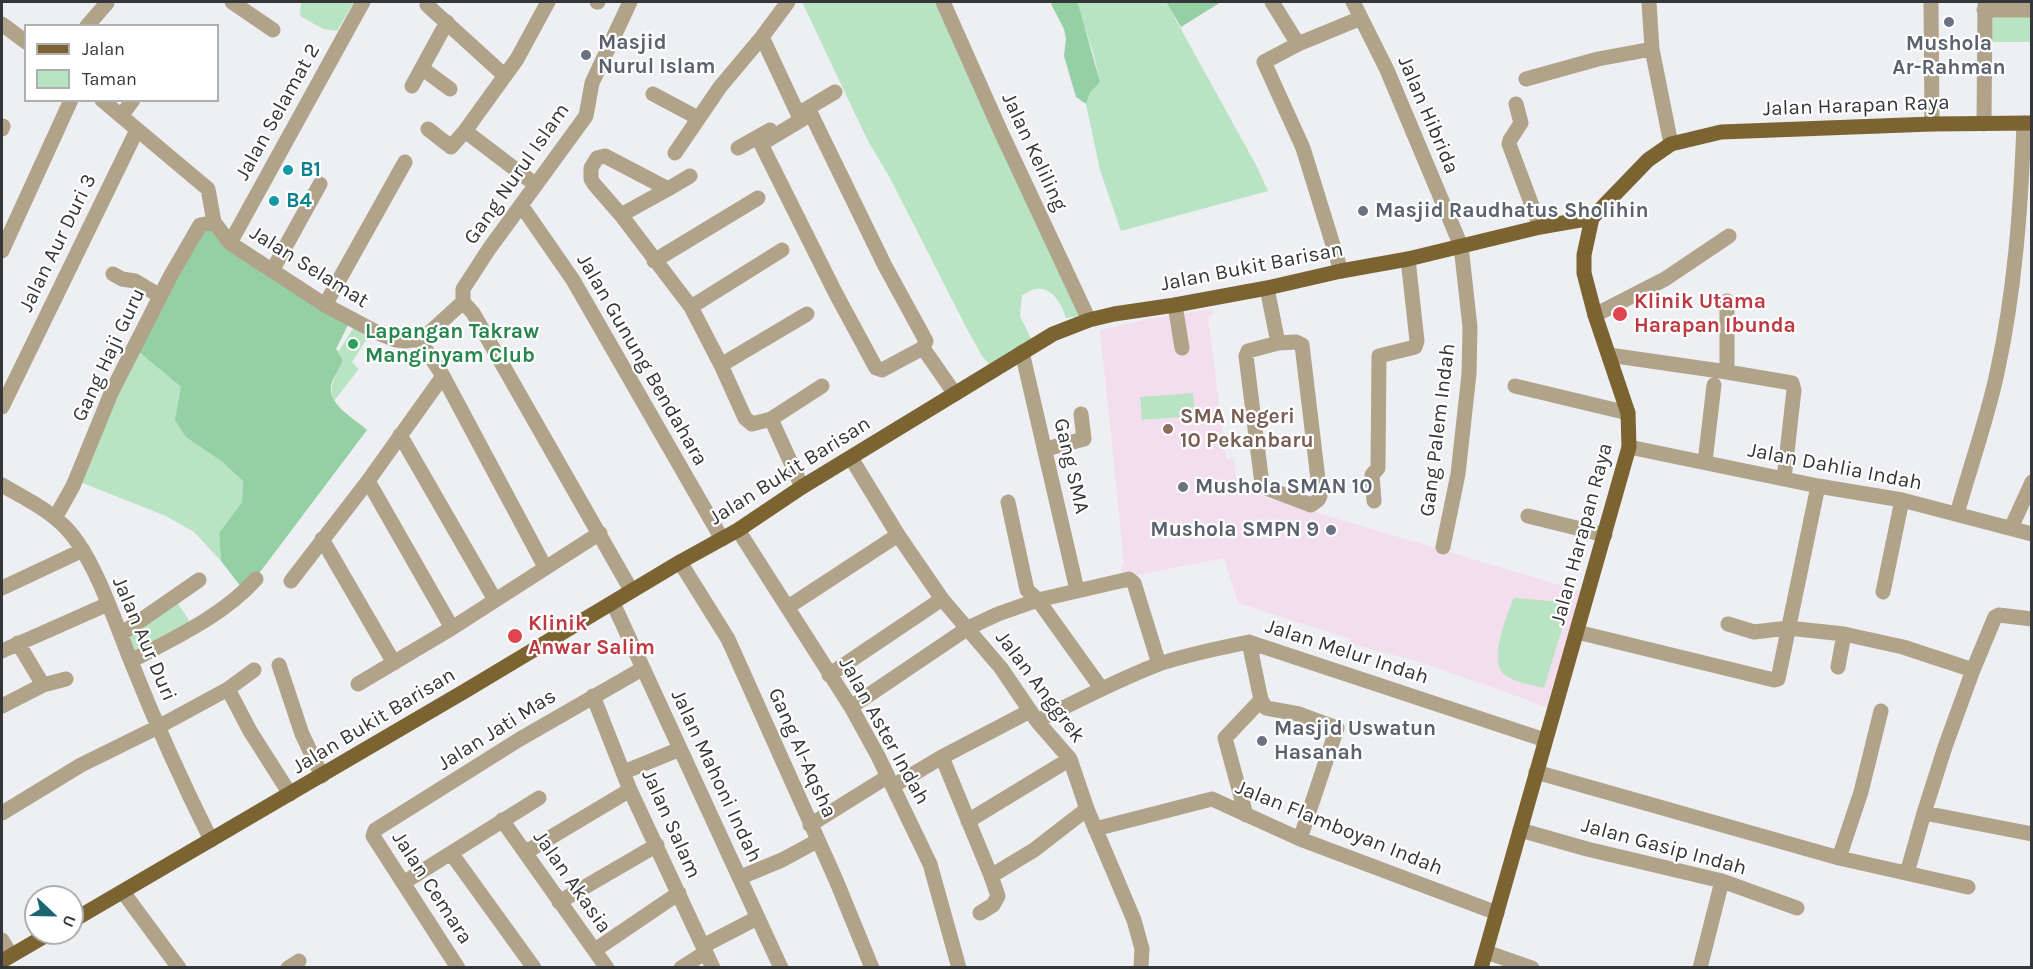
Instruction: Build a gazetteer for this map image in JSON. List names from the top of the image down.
{
  "streets": {
    "main road": ["Jalan Harapan Raya", "Jalan Bukit Barisan"],
    "street": [
      "Jalan Selamat 2",
      "Jalan Hibrida",
      "Jalan Keliling",
      "Gang Nurul Islam",
      "Jalan Aur Duri 3",
      "Jalan Selamat",
      "Gang Haji Guru",
      "Jalan Gunung Bendahara",
      "Gang Palem Indah",
      "Gang SMA",
      "Jalan Dahlia Indah",
      "Jalan Aur Duri",
      "Jalan Melur Indah",
      "Jalan Anggrek",
      "Jalan Jati Mas",
      "Jalan Aster Indah",
      "Gang Al-Aqsha",
      "Jalan Mahoni Indah",
      "Jalan Salam",
      "Jalan Flamboyan Indah",
      "Jalan Gasip Indah",
      "Jalan Akasia",
      "Jalan Cemara"
    ]
  },
  "crossings": [
    ["Jalan Harapan Raya", "Jalan Bukit Barisan"],
    ["Jalan Harapan Raya", "Jalan Dahlia Indah"],
    ["Jalan Harapan Raya", "Jalan Melur Indah"],
    ["Jalan Harapan Raya", "Jalan Flamboyan Indah"],
    ["Jalan Harapan Raya", "Jalan Gasip Indah"],
    ["Jalan Selamat 2", "Jalan Selamat"],
    ["Jalan Hibrida", "Jalan Bukit Barisan"],
    ["Jalan Hibrida", "Gang Palem Indah"],
    ["Jalan Keliling", "Jalan Bukit Barisan"],
    ["Gang Nurul Islam", "Jalan Gunung Bendahara"],
    ["Jalan Aur Duri 3", "Jalan Selamat"],
    ["Jalan Selamat", "Gang Haji Guru"],
    ["Jalan Bukit Barisan", "Jalan Gunung Bendahara"],
    ["Jalan Bukit Barisan", "Gang Palem Indah"],
    ["Jalan Bukit Barisan", "Gang SMA"],
    ["Jalan Bukit Barisan", "Jalan Aur Duri"],
    ["Jalan Bukit Barisan", "Jalan Anggrek"],
    ["Jalan Bukit Barisan", "Jalan Aster Indah"],
    ["Jalan Bukit Barisan", "Gang Al-Aqsha"],
    ["Jalan Bukit Barisan", "Jalan Mahoni Indah"],
    ["Gang Haji Guru", "Jalan Aur Duri"],
    ["Jalan Melur Indah", "Jalan Anggrek"],
    ["Jalan Melur Indah", "Jalan Aster Indah"],
    ["Jalan Melur Indah", "Gang Al-Aqsha"],
    ["Jalan Anggrek", "Jalan Flamboyan Indah"],
    ["Jalan Jati Mas", "Jalan Mahoni Indah"],
    ["Jalan Jati Mas", "Jalan Salam"],
    ["Jalan Jati Mas", "Jalan Cemara"]
  ],
  "places": [
    "Mushola Ar-Rahman",
    "Masjid Nurul Islam",
    "B1",
    "B4",
    "Masjid Raudhatus Sholihin",
    "Klinik Utama Harapan Ibunda",
    "Lapangan Takraw Manginyam Club",
    "SMA Negeri 10 Pekanbaru",
    "Mushola SMAN 10",
    "Mushola SMPN 9",
    "Klinik Anwar Salim",
    "Masjid Uswatun Hasanah"
  ],
  "legend": ["Jalan", "Taman"],
  "north": "right"
}
